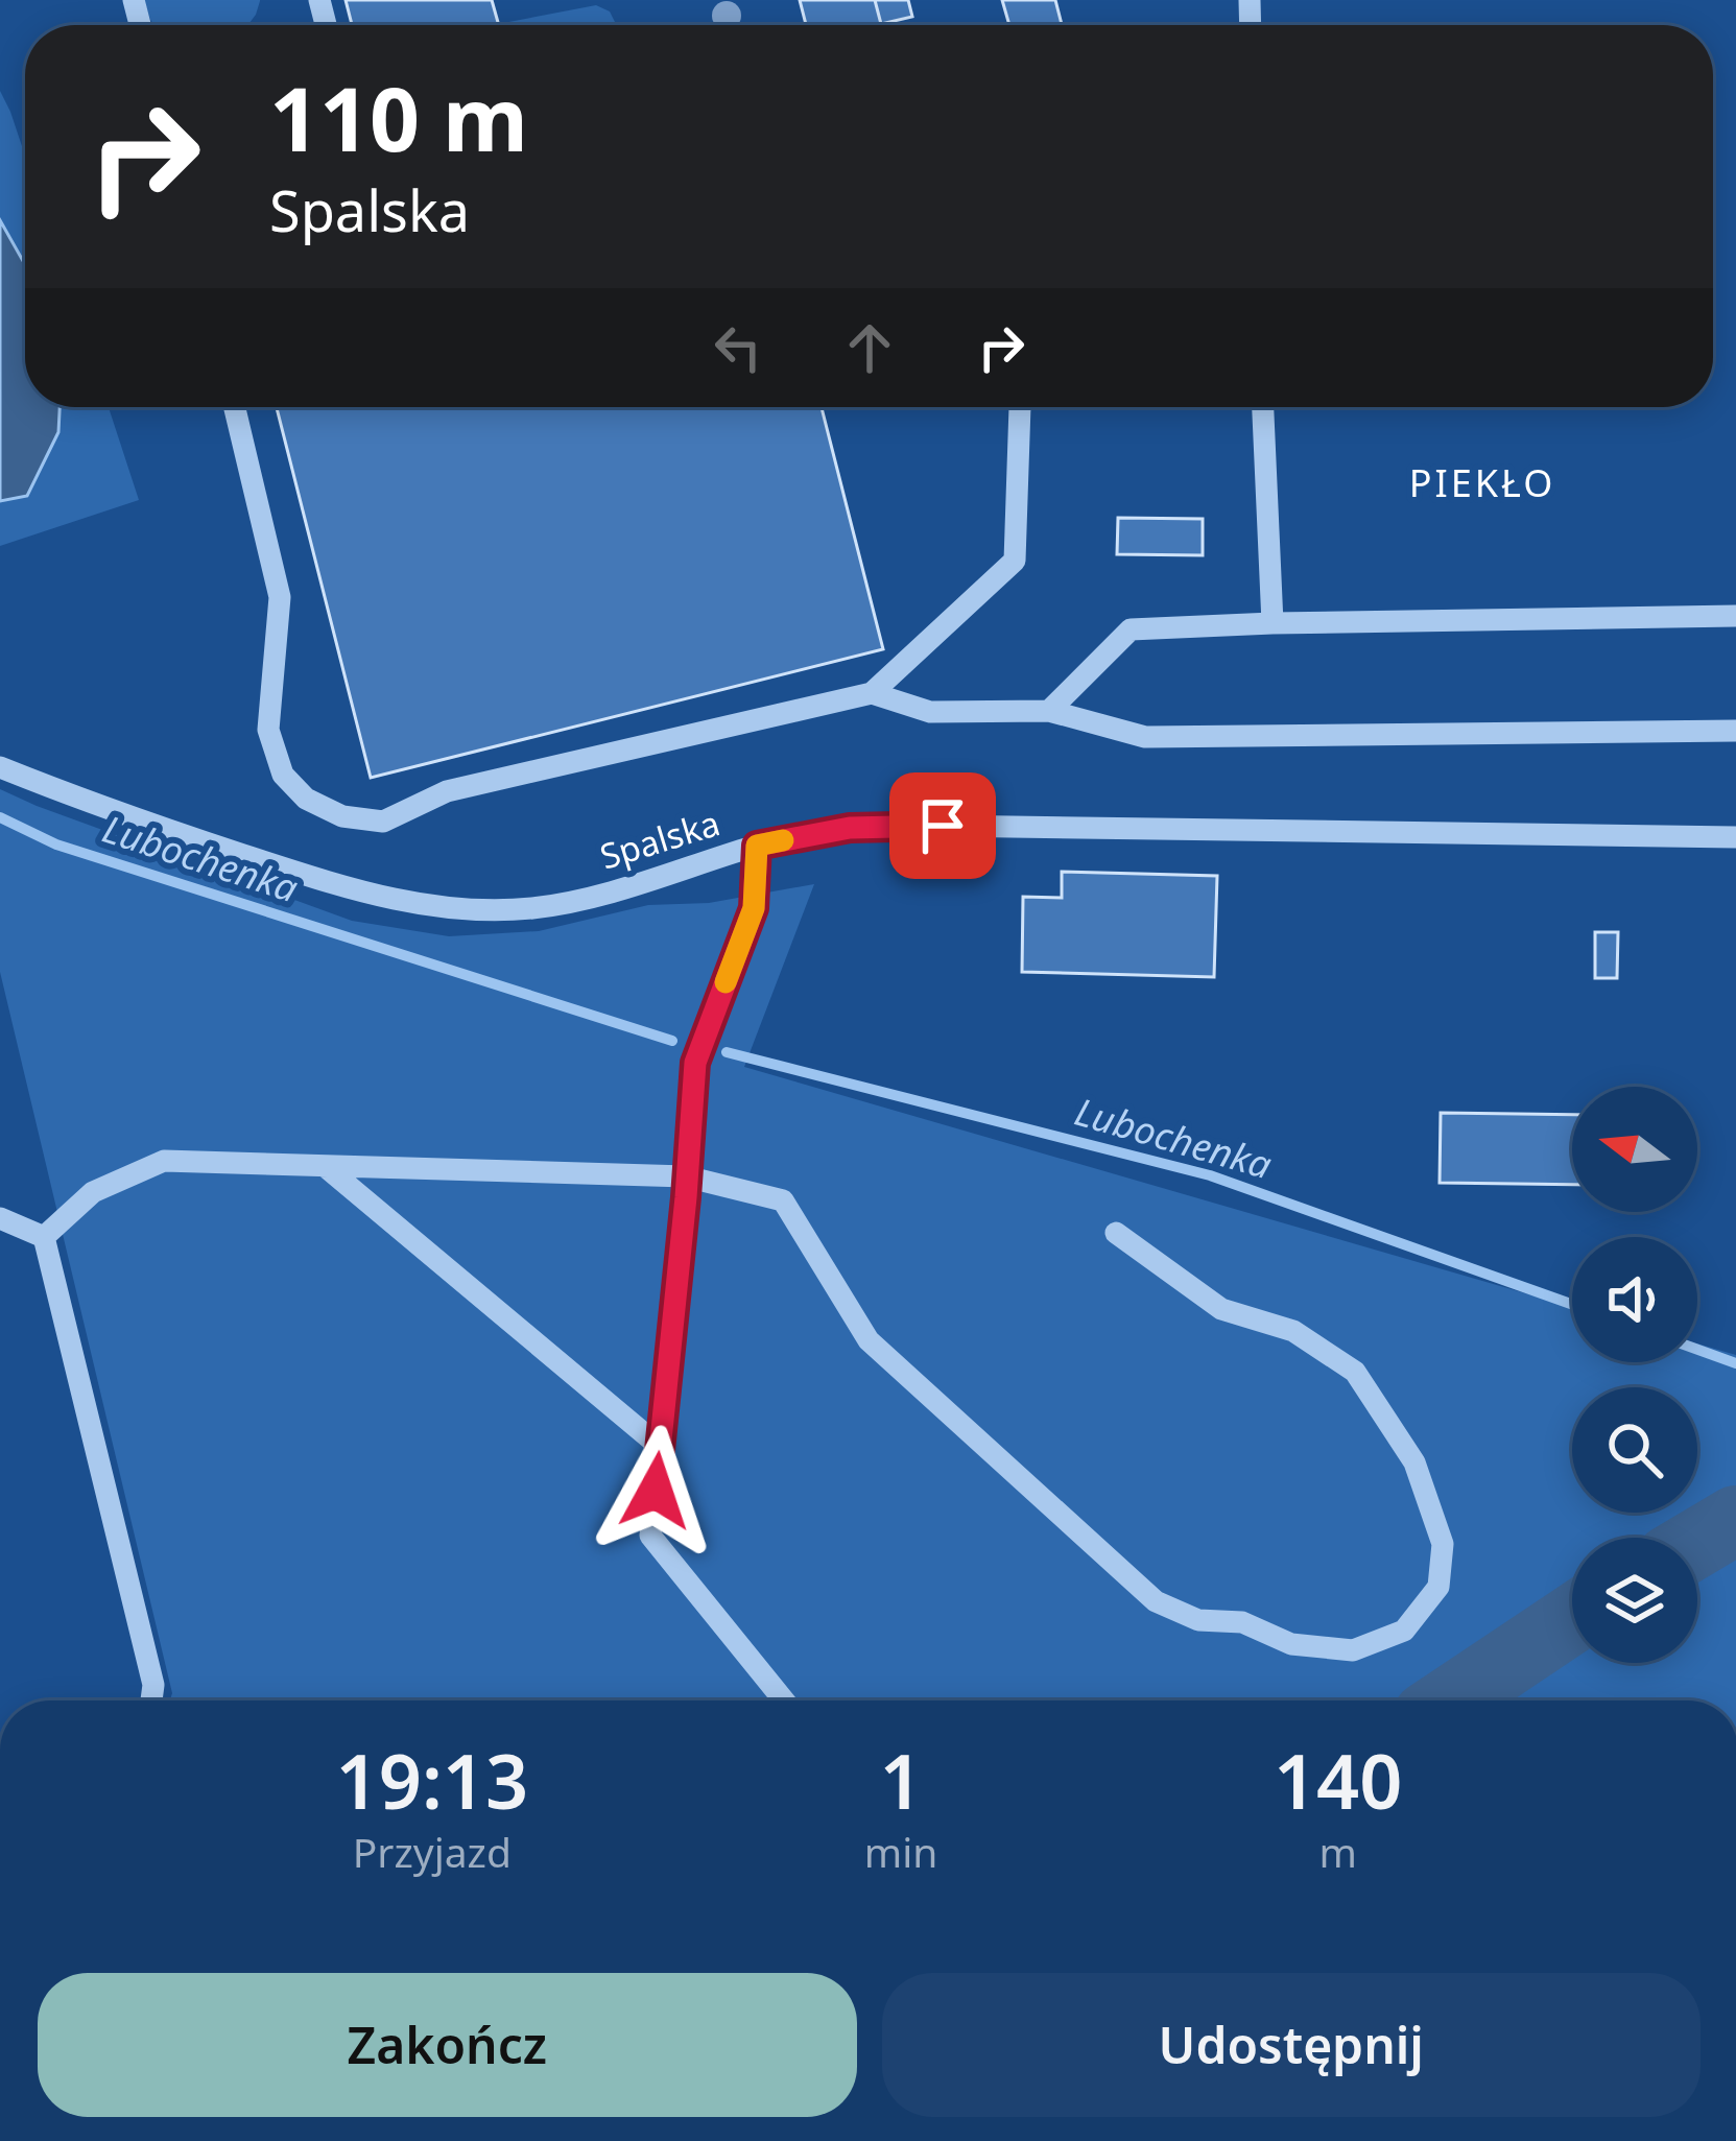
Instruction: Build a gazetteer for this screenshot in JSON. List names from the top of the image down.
{
  "streets": {
    "lane": ["Spalska"]
  },
  "districts": ["PIEKŁO"],
  "water": ["Lubochenka"],
  "north": "left",
  "page": {
    "turn": ["110 m", "Spalska"],
    "eta": [
      "19:13",
      "Przyjazd",
      "1",
      "min",
      "140",
      "m"
    ],
    "buttons": ["Zakończ", "Udostępnij"]
  }
}
